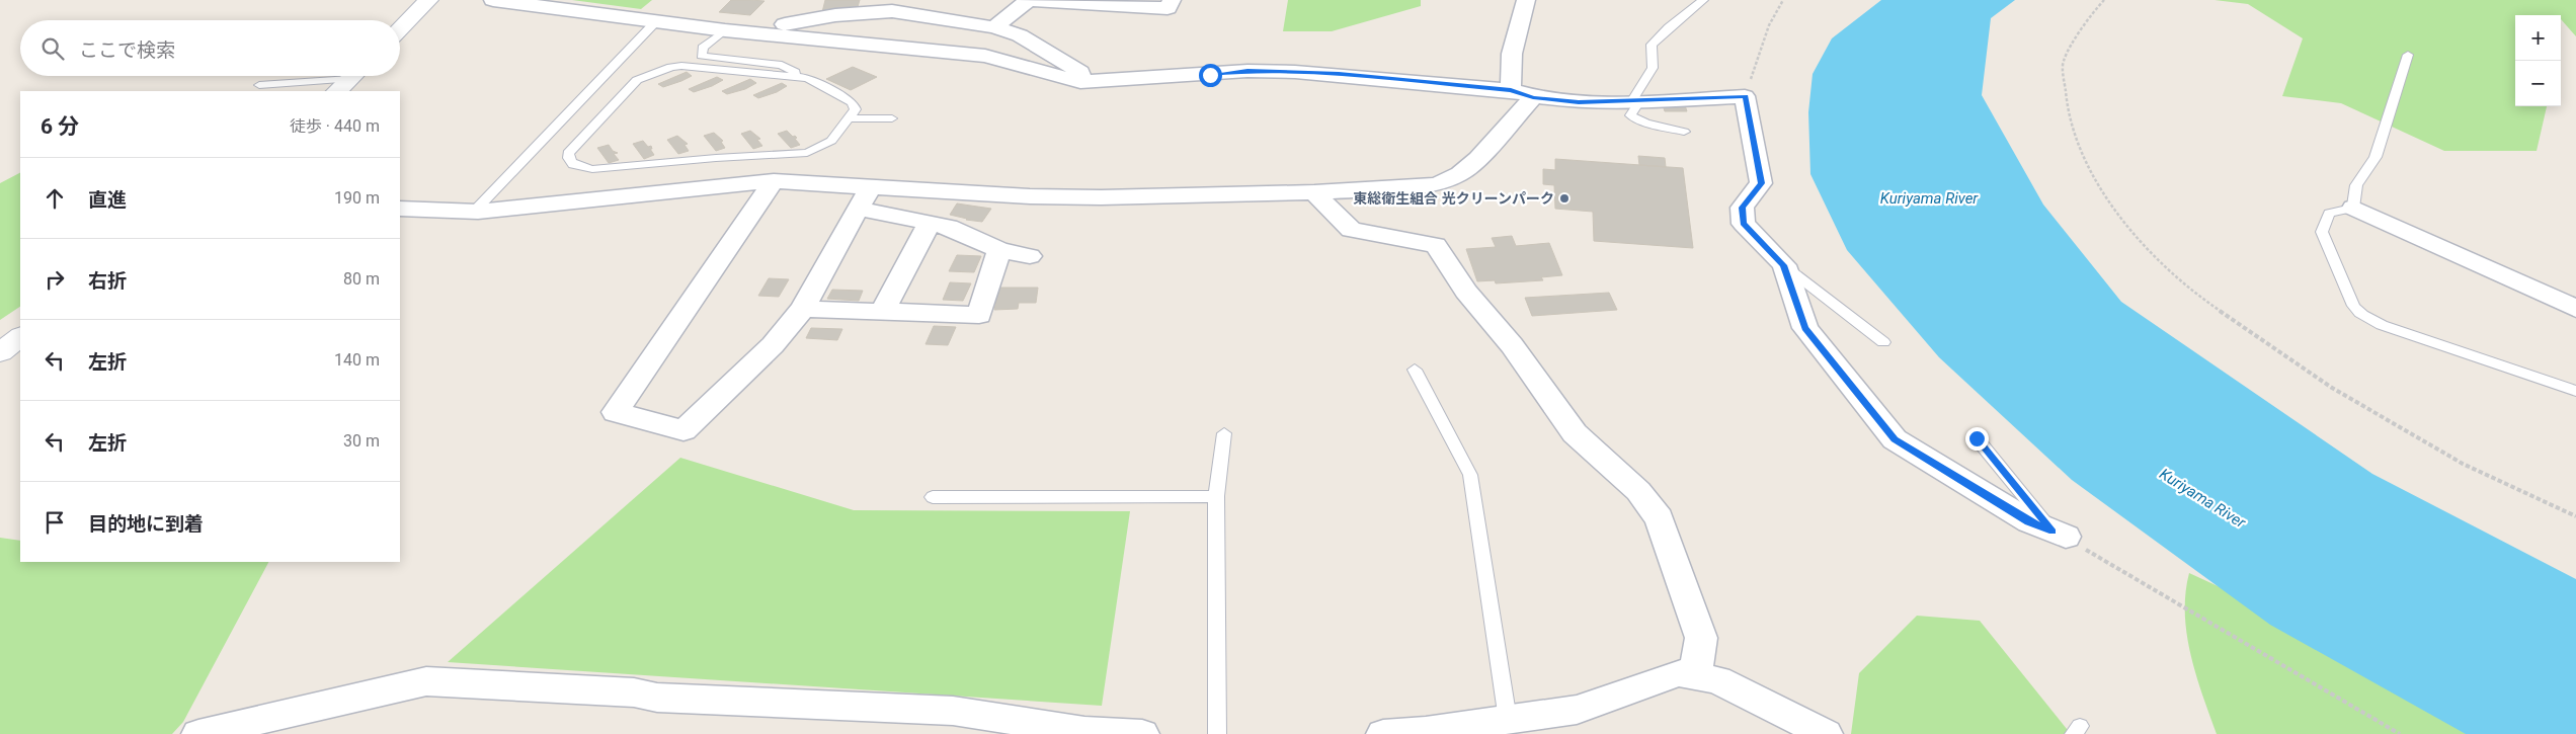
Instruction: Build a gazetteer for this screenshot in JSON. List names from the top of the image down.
{
  "water": ["Kuriyama River"],
  "places": ["東総衛生組合 光クリーンパーク"],
  "page": {
    "map_buttons": ["+", "−"],
    "search": "ここで検索",
    "heading": ["6 分", "徒歩 · 440 m"],
    "list": [
      ["直進", "190 m"],
      ["右折", "80 m"],
      ["左折", "140 m"],
      ["左折", "30 m"],
      "目的地に到着"
    ]
  }
}
